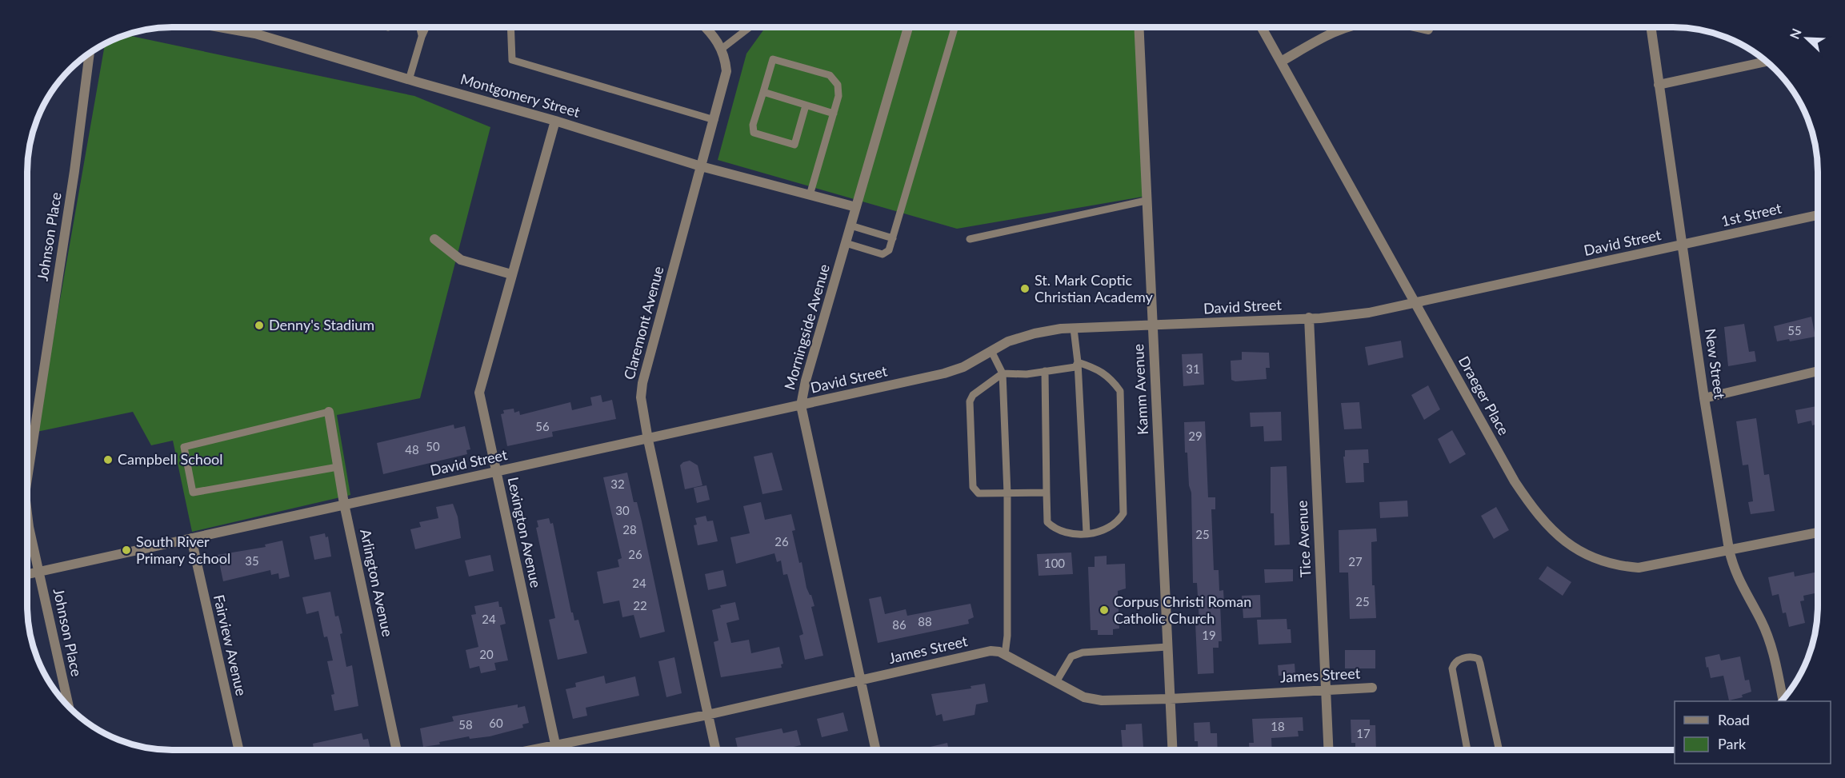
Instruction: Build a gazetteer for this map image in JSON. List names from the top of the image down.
{
  "streets": {
    "street": [
      "Montgomery Street",
      "1st Street",
      "Johnson Place",
      "David Street",
      "Claremont Avenue",
      "Morningside Avenue",
      "New Street",
      "Kamm Avenue",
      "Draeger Place",
      "Lexington Avenue",
      "Tice Avenue",
      "Arlington Avenue",
      "Fairview Avenue",
      "James Street"
    ]
  },
  "crossings": [
    ["Montgomery Street", "Claremont Avenue"],
    ["Montgomery Street", "Morningside Avenue"],
    ["Montgomery Street", "Lexington Avenue"],
    ["1st Street", "David Street"],
    ["1st Street", "New Street"],
    ["Johnson Place", "David Street"],
    ["David Street", "Claremont Avenue"],
    ["David Street", "Morningside Avenue"],
    ["David Street", "New Street"],
    ["David Street", "Kamm Avenue"],
    ["David Street", "Draeger Place"],
    ["David Street", "Lexington Avenue"],
    ["David Street", "Tice Avenue"],
    ["David Street", "Arlington Avenue"],
    ["David Street", "Fairview Avenue"],
    ["Claremont Avenue", "James Street"],
    ["Morningside Avenue", "James Street"],
    ["New Street", "Draeger Place"],
    ["Kamm Avenue", "James Street"],
    ["Lexington Avenue", "James Street"],
    ["Tice Avenue", "James Street"]
  ],
  "places": [
    "St. Mark Coptic Christian Academy",
    "Denny's Stadium",
    "Campbell School",
    "South River Primary School",
    "Corpus Christi Roman Catholic Church"
  ],
  "house_numbers": [
    "55",
    "31",
    "56",
    "29",
    "50",
    "48",
    "32",
    "30",
    "28",
    "25",
    "26",
    "26",
    "35",
    "27",
    "100",
    "24",
    "25",
    "22",
    "24",
    "88",
    "86",
    "19",
    "20",
    "60",
    "58",
    "18",
    "17"
  ],
  "legend": ["Road", "Park"],
  "north": "top left"
}
